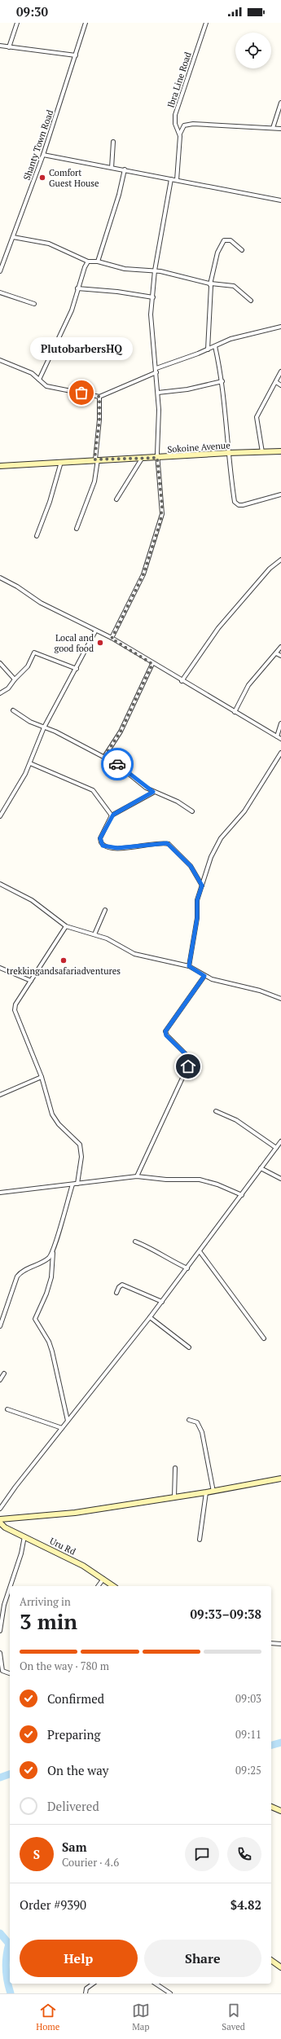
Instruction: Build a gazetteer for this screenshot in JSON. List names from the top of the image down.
{
  "streets": {
    "street": [
      "Ibra Line Road",
      "Shanty Town Road",
      "Sokoine Avenue",
      "Uru Rd"
    ]
  },
  "places": [
    "Comfort Guest House",
    "PlutobarbersHQ",
    "Local and good food",
    "trekkingandsafariadventures"
  ],
  "page": {
    "status": "09:30",
    "bubble": "PlutobarbersHQ",
    "heading": ["3 min", "Arriving in", "09:33–09:38"],
    "panel": [
      "Sam",
      "Courier · 4.6",
      "Order #9390",
      "$4.82"
    ],
    "bar": "On the way · 780 m",
    "list": [
      ["Confirmed", "09:03"],
      ["Preparing", "09:11"],
      ["On the way", "09:25"],
      "Delivered"
    ],
    "round": "S",
    "buttons": ["Help", "Share"],
    "tabs": ["Home", "Map", "Saved"]
  }
}
